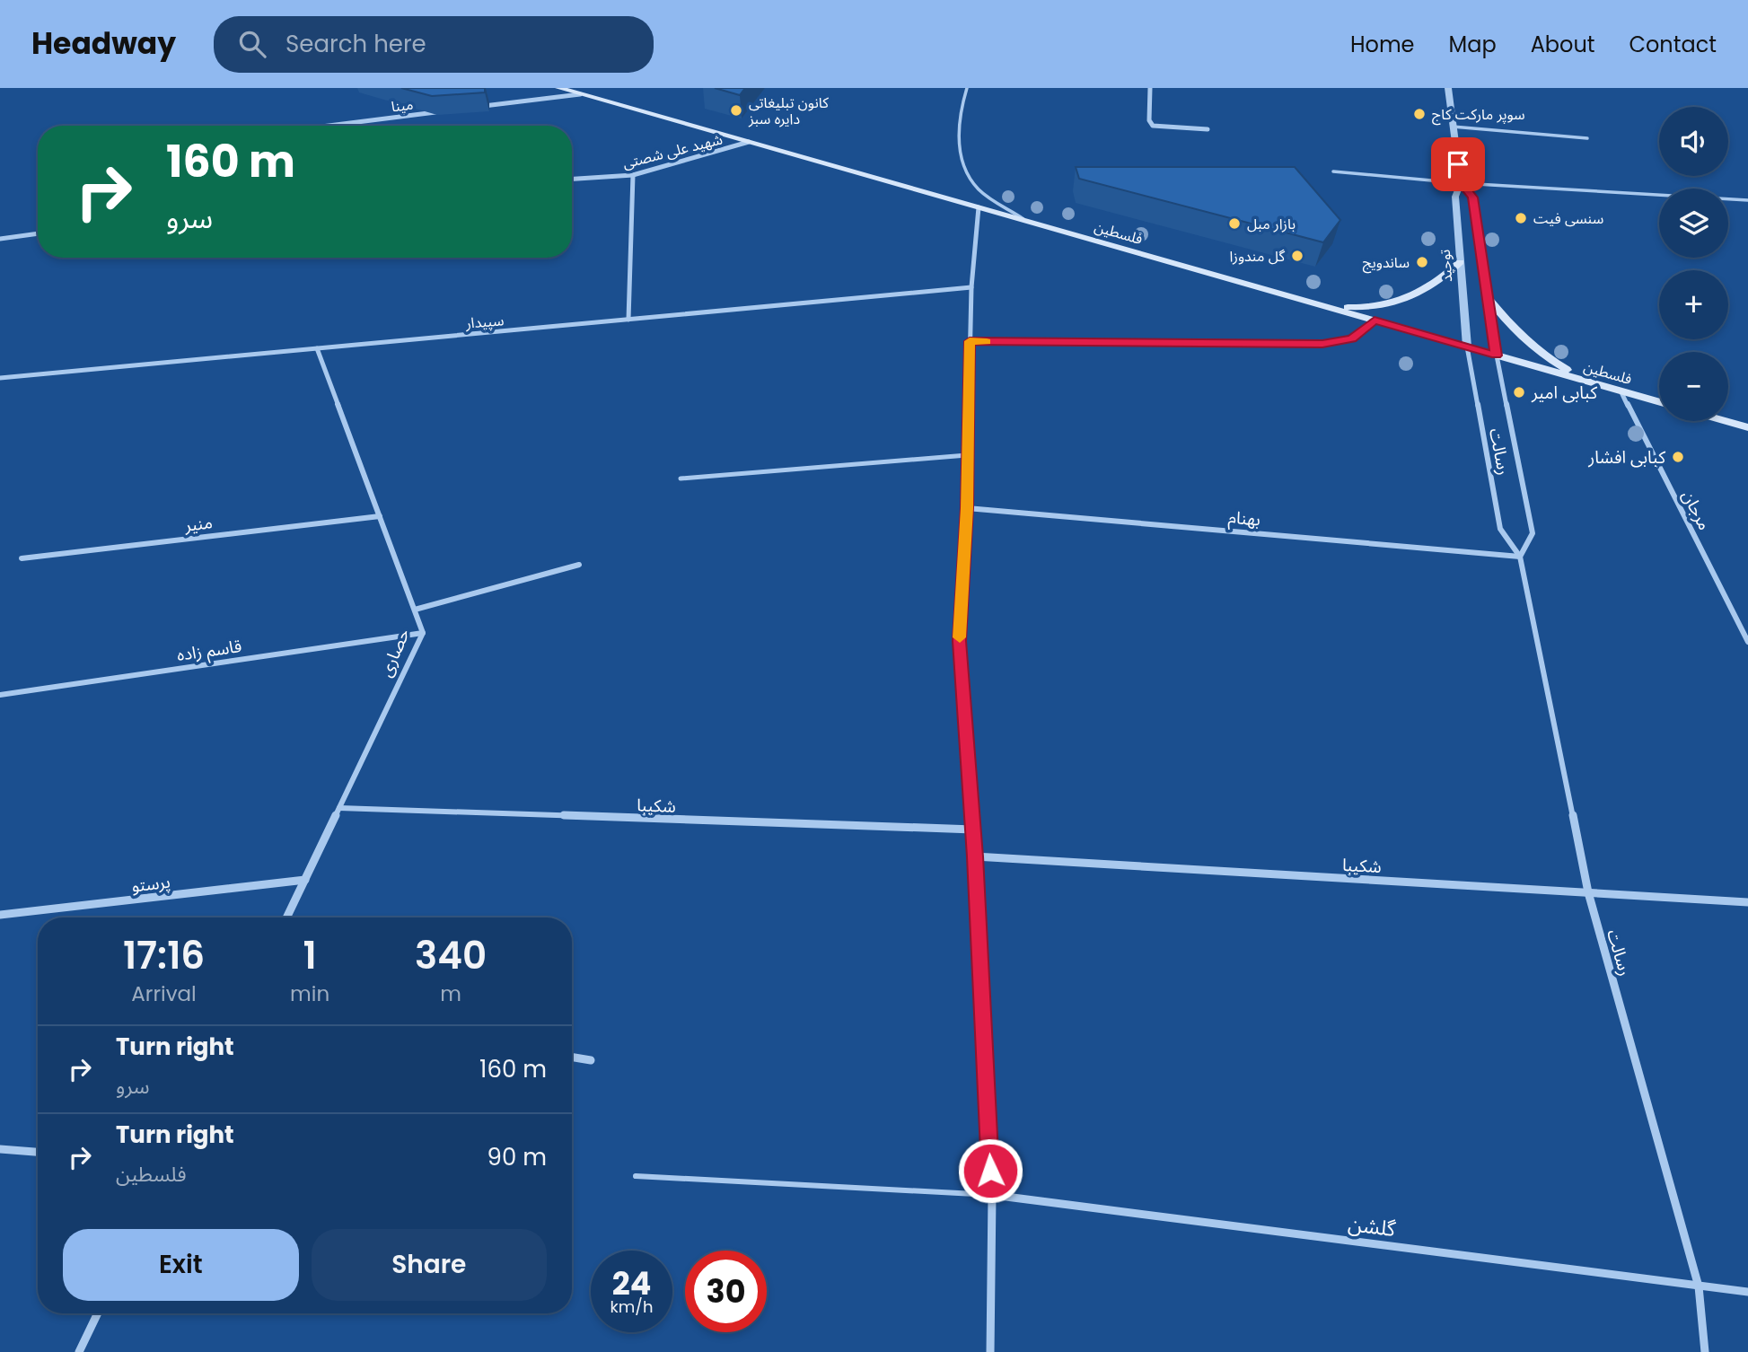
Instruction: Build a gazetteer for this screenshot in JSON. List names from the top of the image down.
{
  "streets": {
    "main road": ["فلسطین"],
    "street": [
      "مینا",
      "شهید علی شصتی",
      "توحید",
      "سپیدار",
      "رسالت",
      "مرجان",
      "بهنام",
      "منیر",
      "قاسم زاده",
      "حصاری",
      "شکیبا",
      "پرستو",
      "گلشن"
    ]
  },
  "crossings": [
    ["شهید علی شصتی", "فلسطین"],
    ["فلسطین", "توحید"],
    ["فلسطین", "رسالت"],
    ["فلسطین", "مرجان"],
    ["توحید", "رسالت"],
    ["سپیدار", "حصاری"],
    ["رسالت", "بهنام"],
    ["رسالت", "شکیبا"],
    ["رسالت", "گلشن"],
    ["منیر", "حصاری"],
    ["قاسم زاده", "حصاری"],
    ["حصاری", "شکیبا"],
    ["حصاری", "پرستو"]
  ],
  "places": [
    "کانون تبلیغاتی دایره سبز",
    "سوپر مارکت کاج",
    "سنسی فیت",
    "بازار مبل",
    "گل مندوزا",
    "ساندویج",
    "کبابی امیر",
    "کبابی افشار"
  ],
  "page": {
    "header": "Headway",
    "search": "Search here",
    "nav": [
      "Home",
      "Map",
      "About",
      "Contact"
    ],
    "map_buttons": ["+", "−"],
    "turn": ["160 m", "سرو"],
    "eta": [
      "17:16",
      "Arrival",
      "1",
      "min",
      "340",
      "m"
    ],
    "list": [
      {
        "name": "Turn right",
        "note": "سرو",
        "value": "160 m"
      },
      {
        "name": "Turn right",
        "note": "فلسطین",
        "value": "90 m"
      }
    ],
    "buttons": ["Exit", "Share"],
    "speed": "24 km/h",
    "limit": "30"
  }
}
